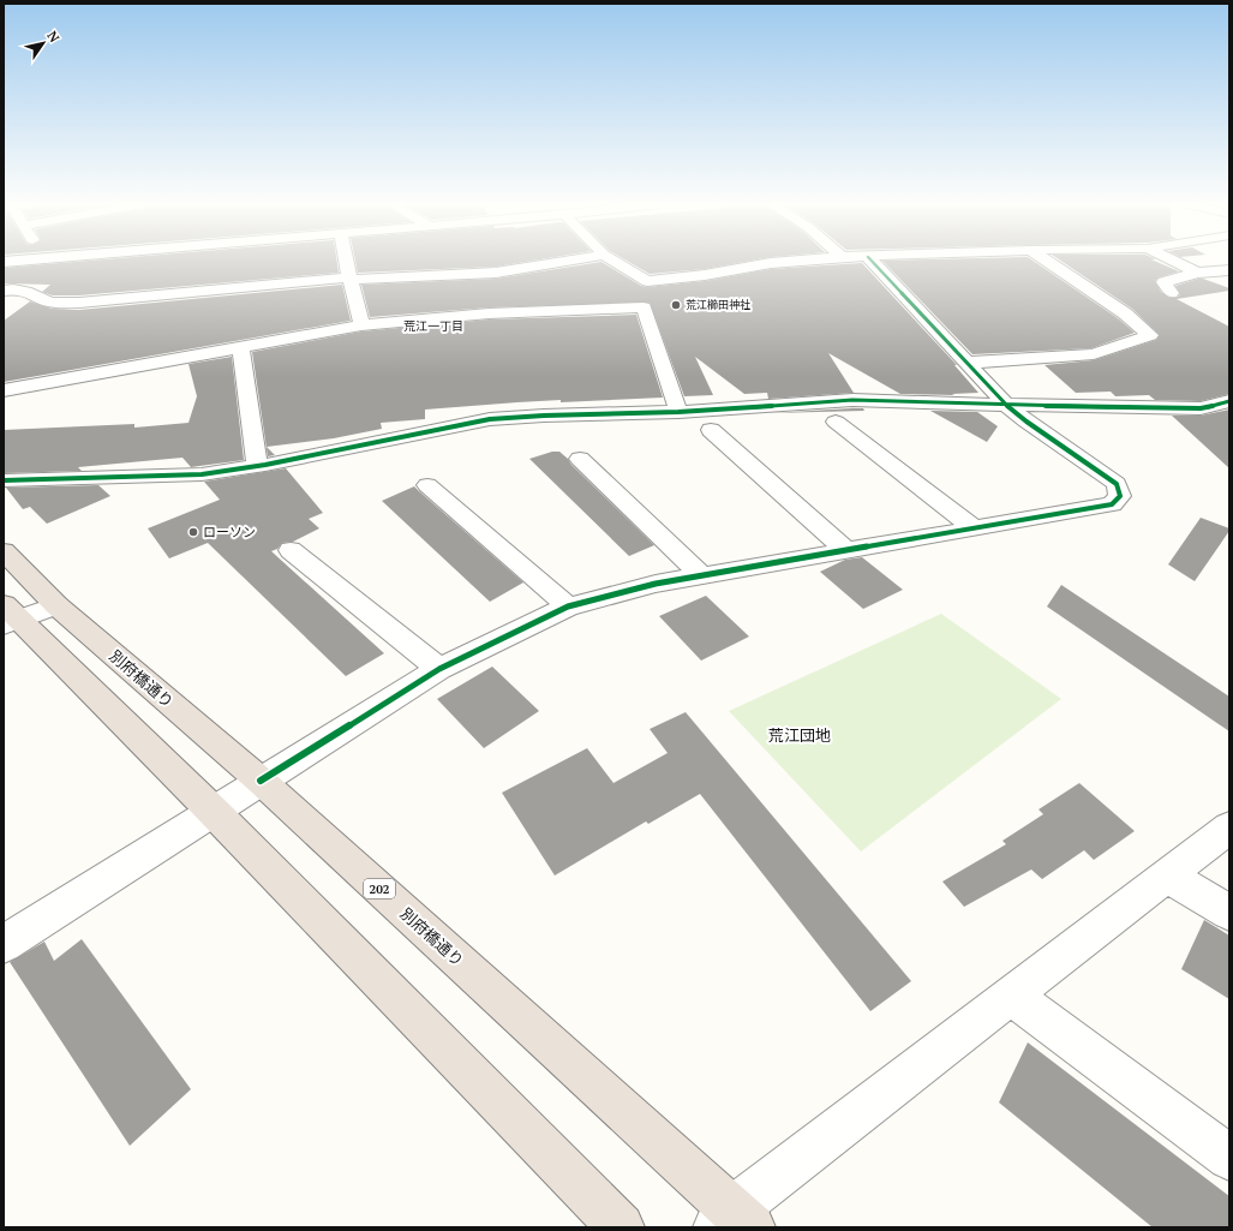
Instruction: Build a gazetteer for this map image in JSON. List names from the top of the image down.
{
  "streets": {
    "highway": ["別府橋通り", "202"]
  },
  "districts": ["荒江一丁目", "荒江団地"],
  "places": ["荒江櫛田神社", "ローソン"],
  "north": "top right"
}
